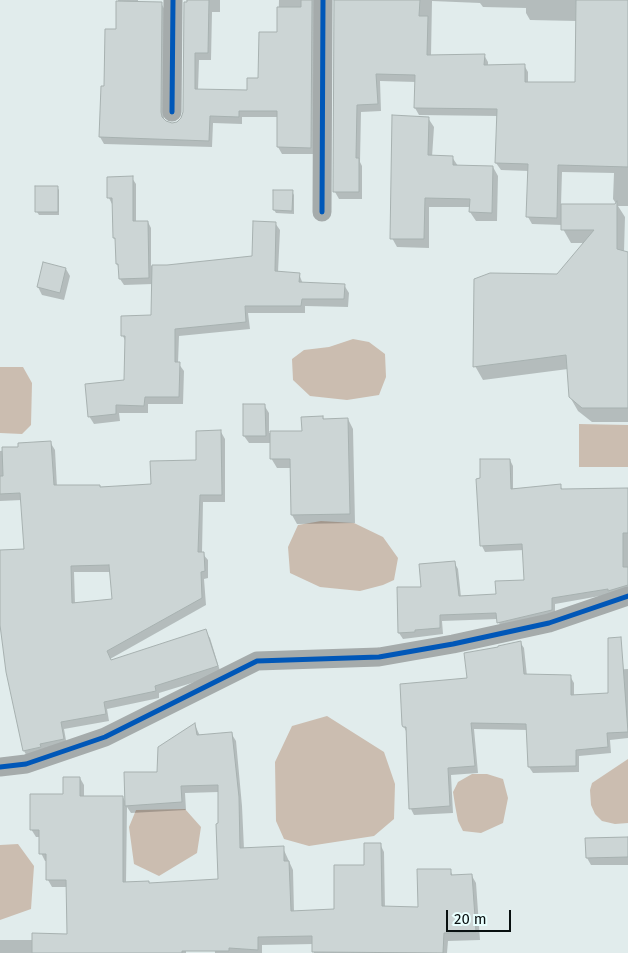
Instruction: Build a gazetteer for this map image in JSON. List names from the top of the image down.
{
  "scale_bar": "20 m"
}
